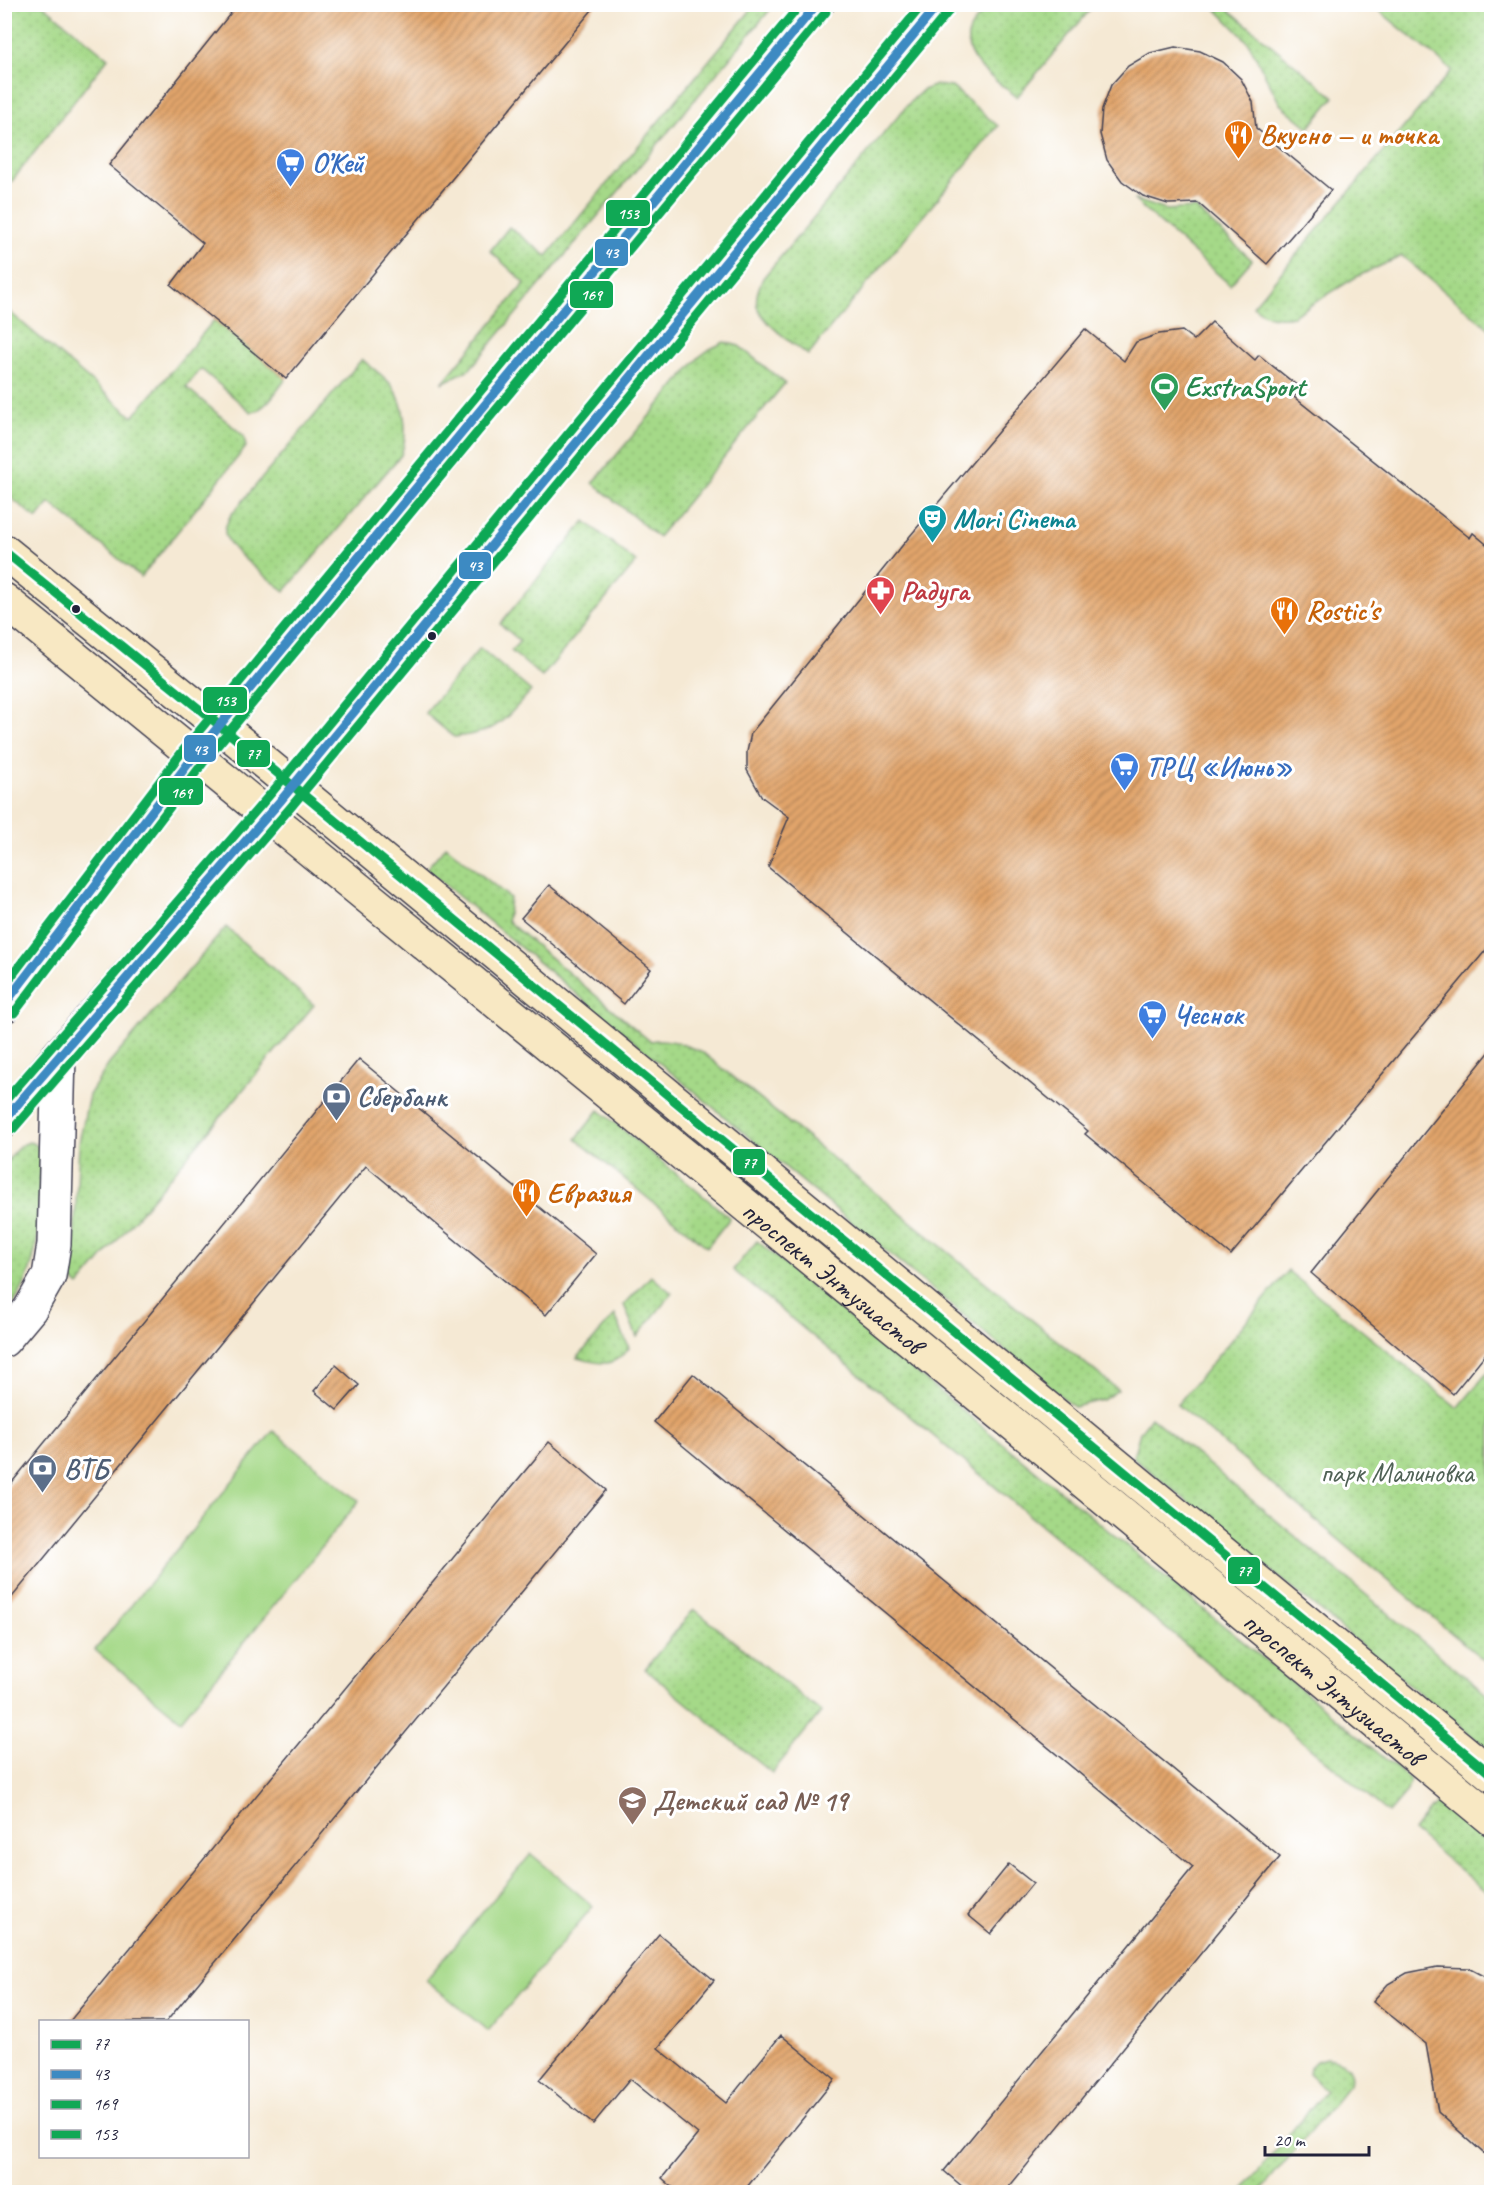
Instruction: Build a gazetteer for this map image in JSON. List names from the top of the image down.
{
  "streets": {
    "street": ["проспект Энтузиастов"]
  },
  "parks": ["парк Малиновка"],
  "places": {
    "restaurant": ["Вкусно — и точка", "Rostic's", "Евразия"],
    "supermarket": ["О’Кей", "ТРЦ «Июнь»", "Чеснок"],
    "sports": ["ExstraSport"],
    "theatre": ["Mori Cinema"],
    "pharmacy": ["Радуга"],
    "bank": ["Сбербанк", "ВТБ"],
    "school or university": ["Детский сад № 19"]
  },
  "lines": [
    "transit line 43",
    "transit line 153",
    "transit line 169",
    "transit line 77"
  ],
  "legend": [
    "77",
    "43",
    "169",
    "153"
  ],
  "scale_bar": "20 m"
}
